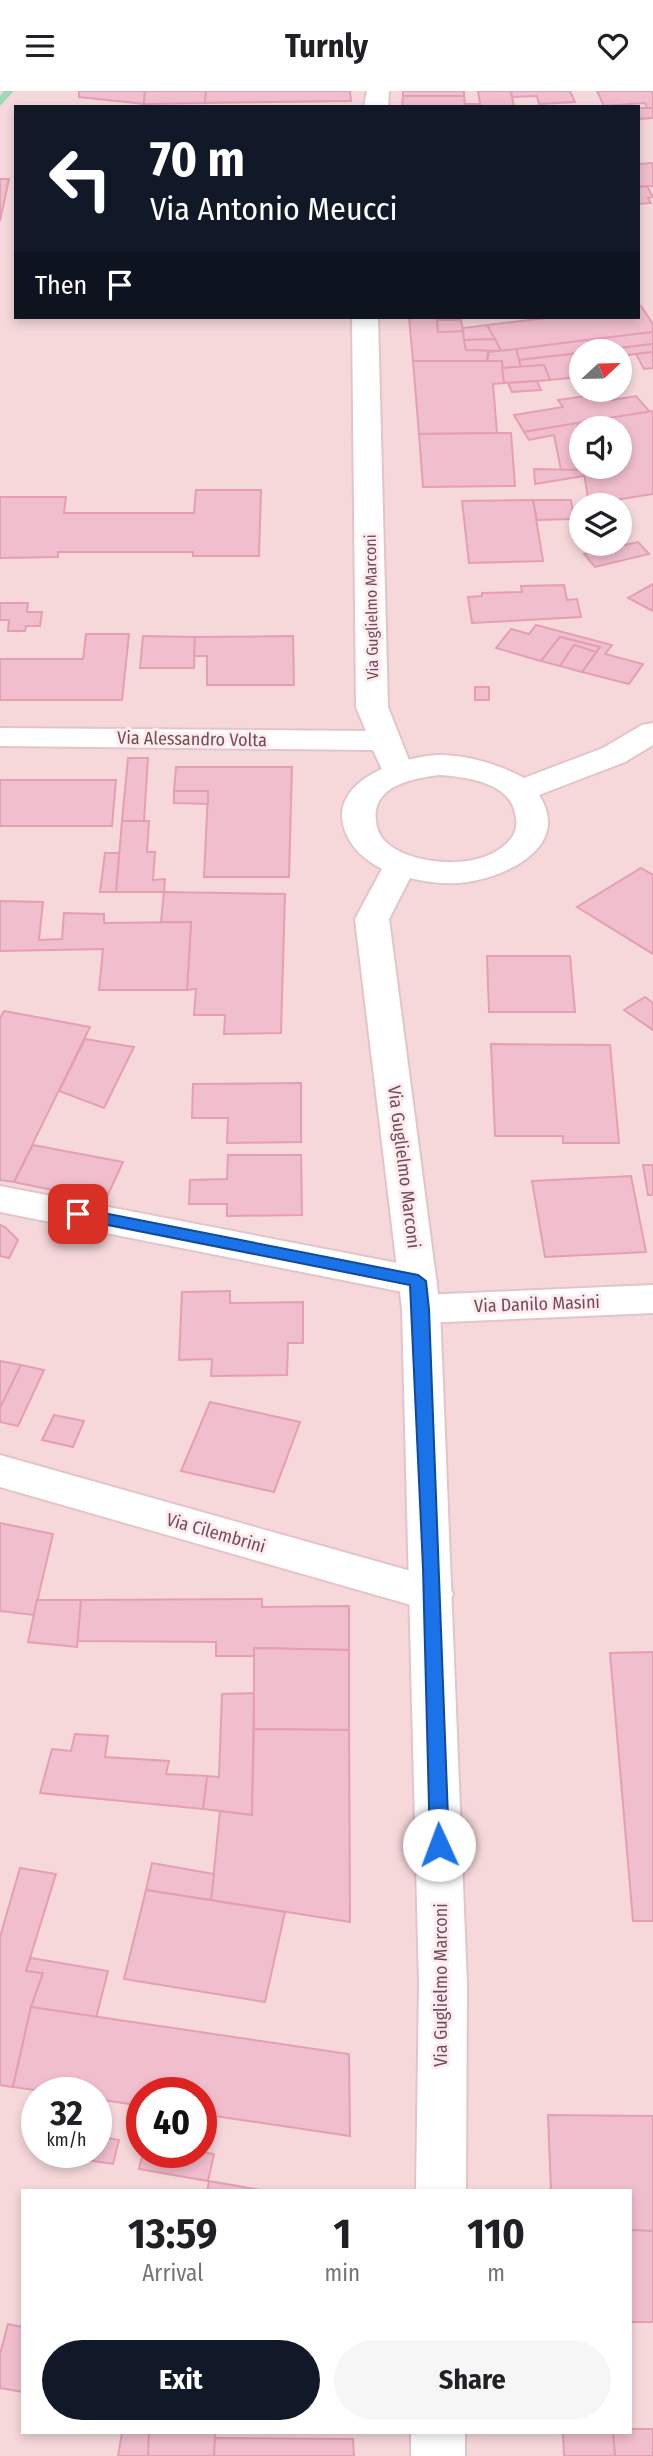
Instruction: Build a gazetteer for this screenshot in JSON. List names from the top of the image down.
{
  "streets": {
    "street": [
      "Via Guglielmo Marconi",
      "Via Alessandro Volta",
      "Via Danilo Masini",
      "Via Cilembrini"
    ]
  },
  "crossings": [
    ["Via Guglielmo Marconi", "Via Alessandro Volta"],
    ["Via Guglielmo Marconi", "Via Danilo Masini"],
    ["Via Guglielmo Marconi", "Via Cilembrini"]
  ],
  "north": "right",
  "page": {
    "header": "Turnly",
    "turn": ["70 m", "Via Antonio Meucci"],
    "then": "Then",
    "speed": "32 km/h",
    "limit": "40",
    "eta": [
      "13:59",
      "Arrival",
      "1",
      "min",
      "110",
      "m"
    ],
    "buttons": ["Exit", "Share"]
  }
}
